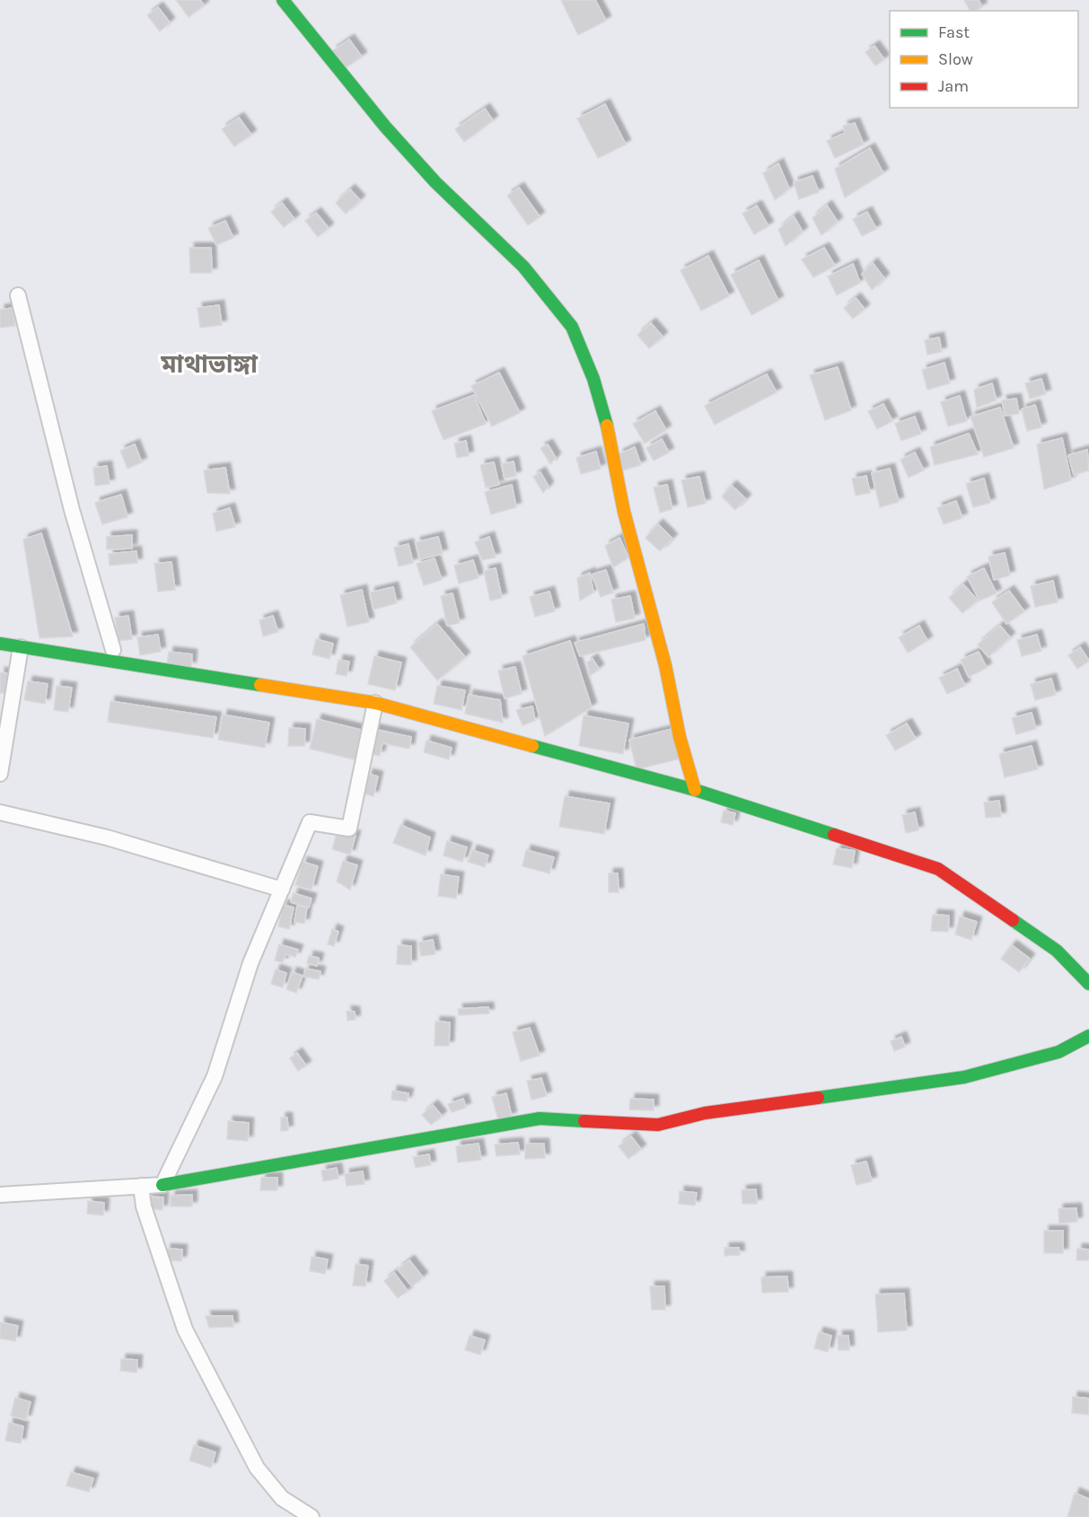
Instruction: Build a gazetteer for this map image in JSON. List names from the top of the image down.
{
  "districts": ["মাথাভাঙ্গা"],
  "legend": ["Fast", "Slow", "Jam"]
}
